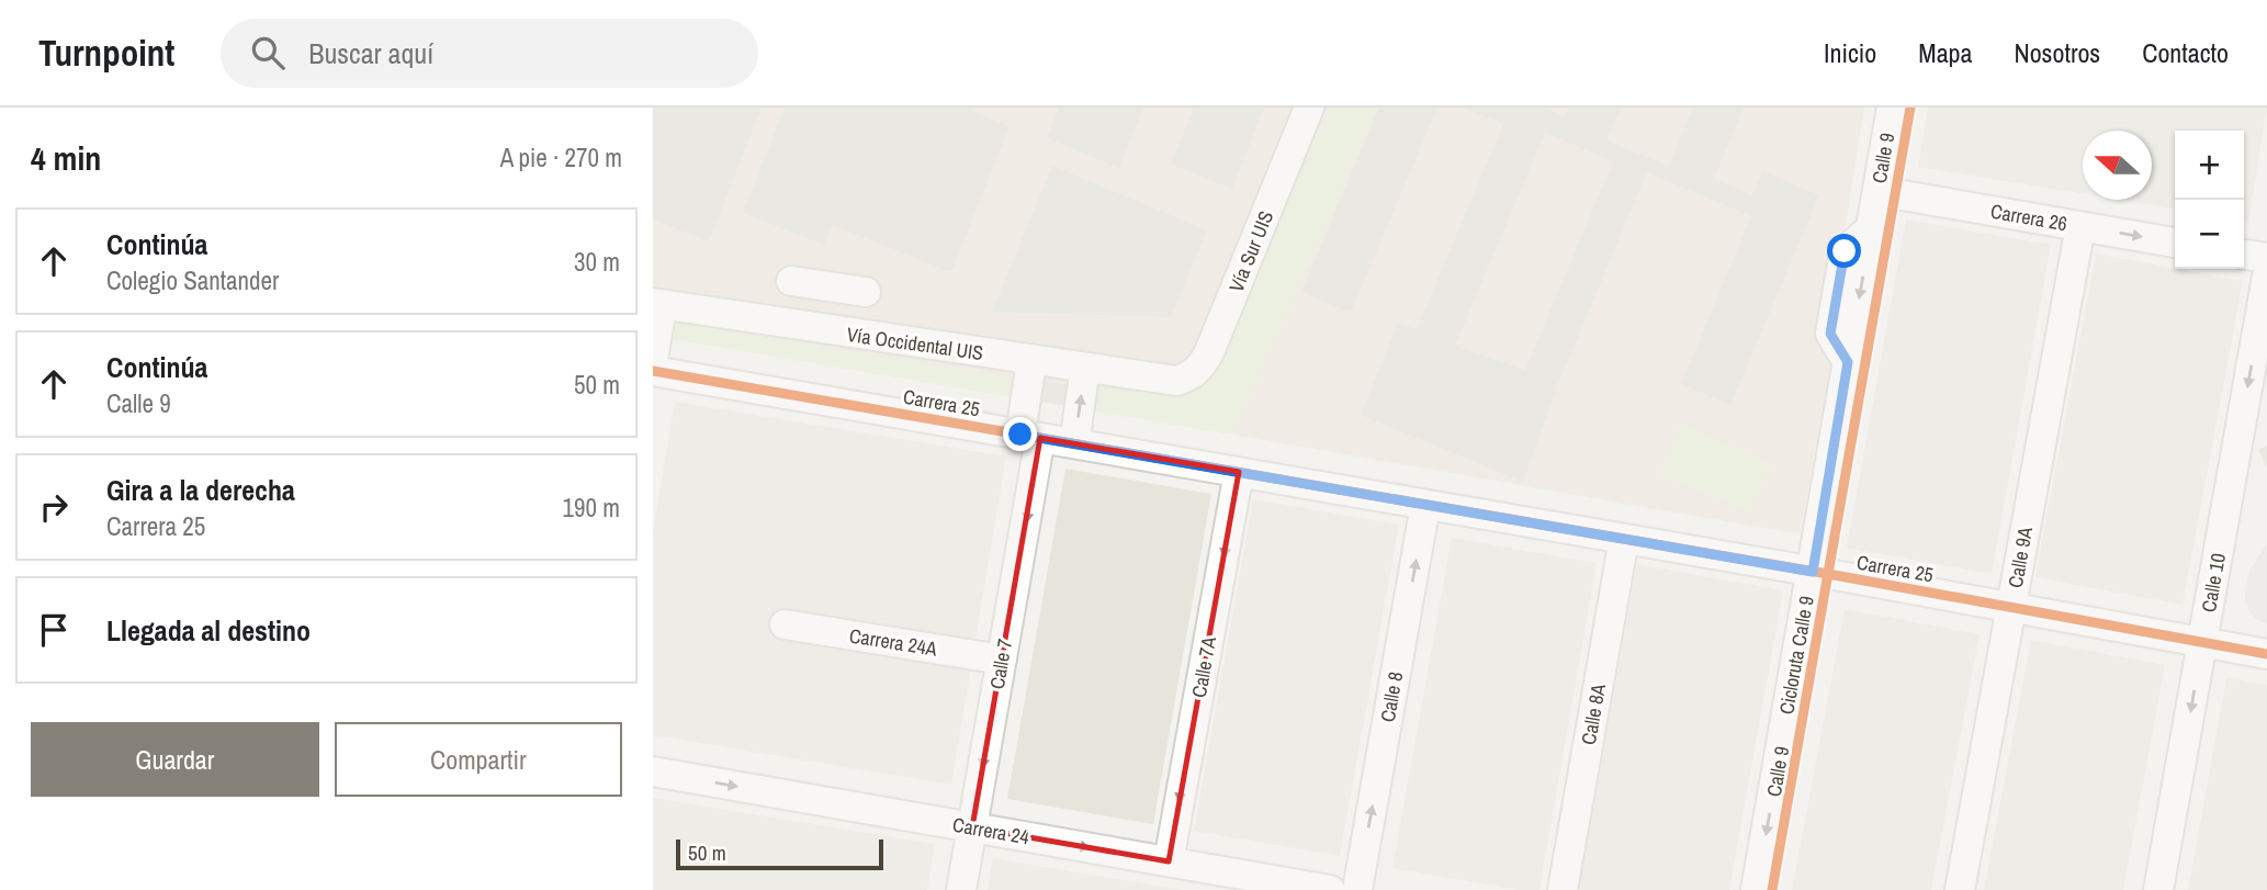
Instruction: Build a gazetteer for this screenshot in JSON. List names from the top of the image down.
{
  "streets": {
    "street": [
      "Calle 9",
      "Carrera 26",
      "Vía Sur UIS",
      "Vía Occidental UIS",
      "Carrera 25",
      "Calle 9A",
      "Calle 10",
      "Carrera 24A",
      "Calle 7",
      "Calle 7A",
      "Calle 8",
      "Calle 8A",
      "Carrera 24"
    ],
    "cycle path": ["Cicloruta Calle 9"]
  },
  "crossings": [
    ["Calle 9", "Carrera 26"],
    ["Calle 9", "Carrera 25"],
    ["Carrera 26", "Calle 9A"],
    ["Vía Sur UIS", "Vía Occidental UIS"],
    ["Vía Occidental UIS", "Calle 7"],
    ["Carrera 25", "Calle 9A"],
    ["Carrera 25", "Calle 10"],
    ["Carrera 25", "Calle 7"],
    ["Carrera 25", "Calle 7A"],
    ["Carrera 25", "Calle 8"],
    ["Carrera 25", "Calle 8A"],
    ["Carrera 24A", "Calle 7"],
    ["Calle 7", "Carrera 24"],
    ["Calle 7A", "Carrera 24"]
  ],
  "one_way": [
    "Calle 9",
    "Calle 10",
    "Calle 7",
    "Calle 7A",
    "Calle 8",
    "Carrera 24"
  ],
  "scale_bar": "50 m",
  "north": "left",
  "page": {
    "header": "Turnpoint",
    "search": "Buscar aquí",
    "nav": [
      "Inicio",
      "Mapa",
      "Nosotros",
      "Contacto"
    ],
    "heading": ["4 min", "A pie · 270 m"],
    "map_buttons": ["+", "−"],
    "list": [
      ["Continúa", "Colegio Santander", "30 m"],
      ["Continúa", "Calle 9", "50 m"],
      ["Gira a la derecha", "Carrera 25", "190 m"],
      "Llegada al destino"
    ],
    "buttons": ["Guardar", "Compartir"],
    "scale": "50 m"
  }
}
